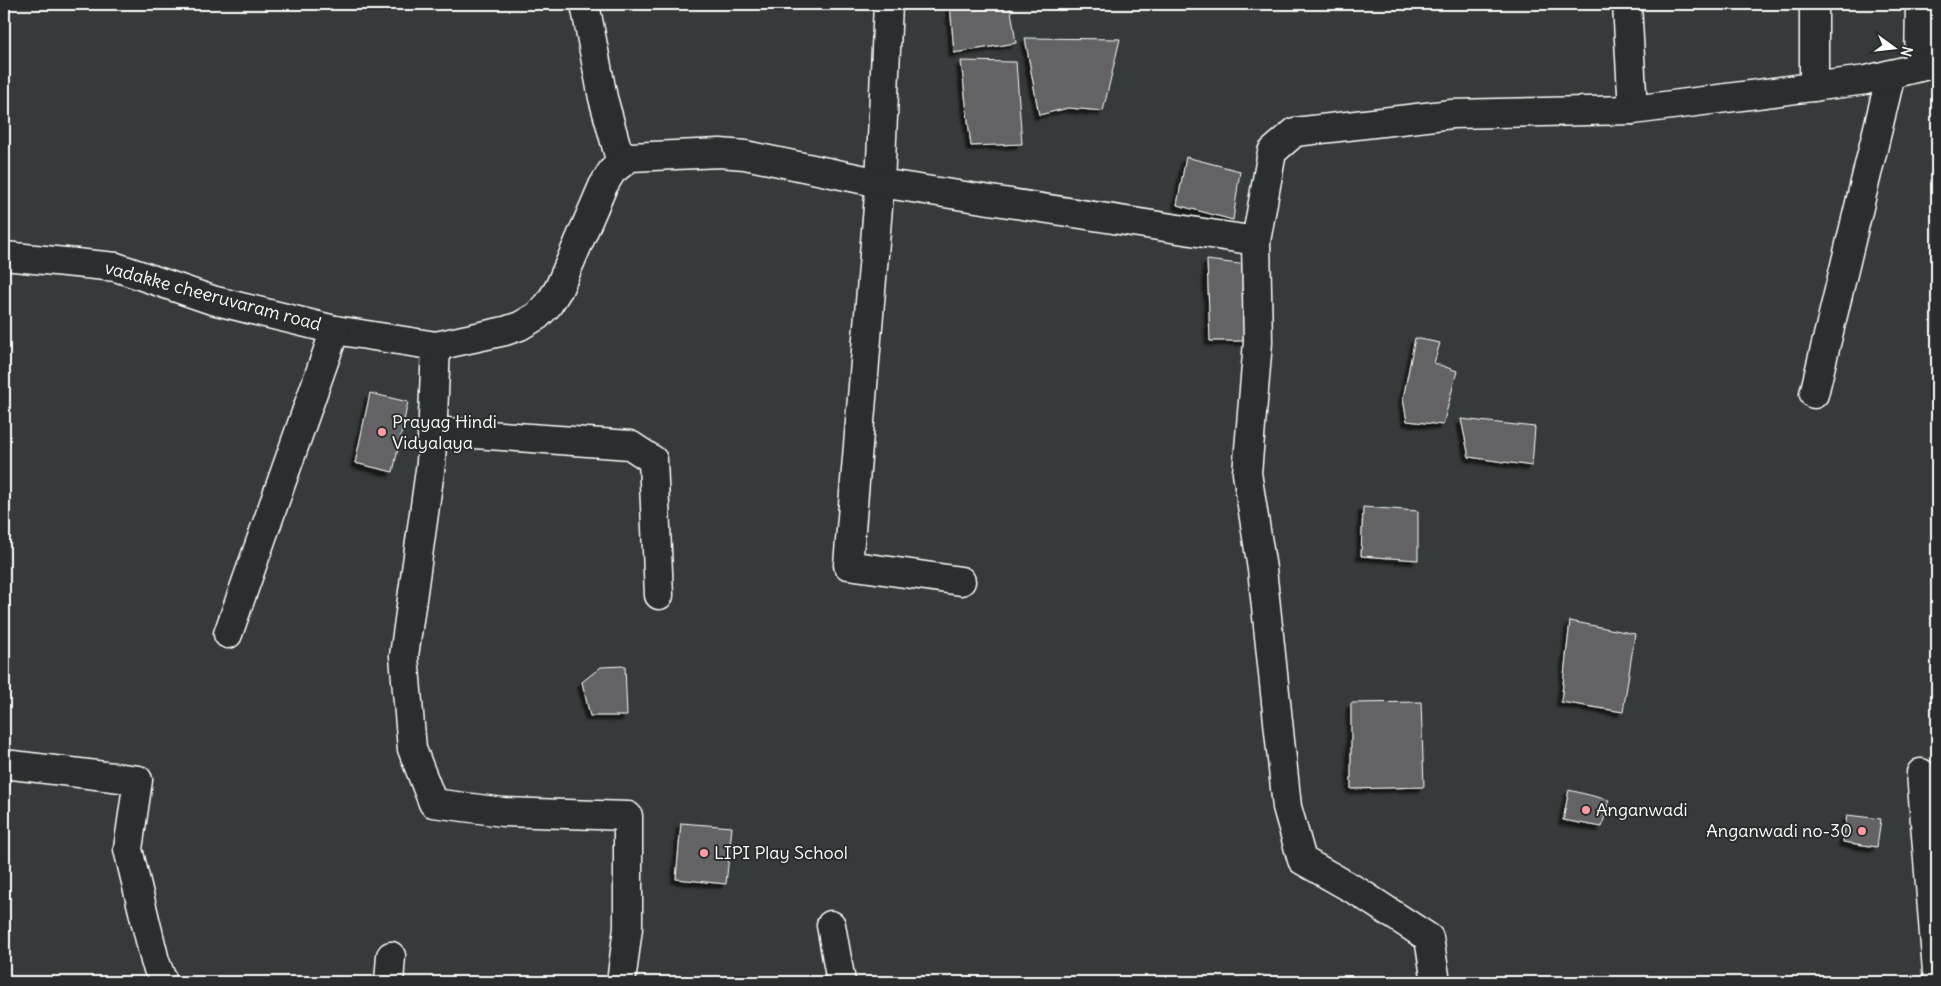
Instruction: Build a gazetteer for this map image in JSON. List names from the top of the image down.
{
  "streets": {
    "street": ["vadakke cheeruvaram road"]
  },
  "places": [
    "Prayag Hindi Vidyalaya",
    "Anganwadi",
    "Anganwadi no-30",
    "LIPI Play School"
  ],
  "north": "right"
}
